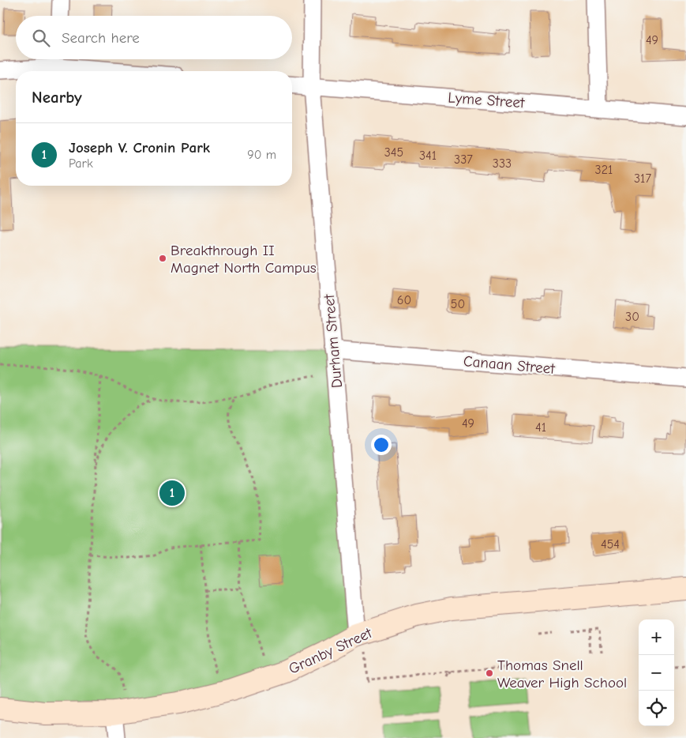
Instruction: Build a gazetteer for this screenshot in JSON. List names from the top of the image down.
{
  "streets": {
    "main road": ["Granby Street"],
    "street": ["Lyme Street", "Durham Street", "Canaan Street"]
  },
  "crossings": [
    ["Lyme Street", "Durham Street"],
    ["Durham Street", "Canaan Street"],
    ["Durham Street", "Granby Street"]
  ],
  "places": ["Breakthrough II Magnet North Campus", "Thomas Snell Weaver High School"],
  "house_numbers": [
    "49",
    "345",
    "341",
    "337",
    "333",
    "321",
    "317",
    "60",
    "50",
    "30",
    "49",
    "41",
    "454"
  ],
  "page": {
    "search": "Search here",
    "heading": "Nearby",
    "list": [
      {
        "mark": "1",
        "name": "Joseph V. Cronin Park",
        "note": "Park",
        "value": "90 m"
      }
    ],
    "pins": "1",
    "map_buttons": ["+", "−"]
  }
}
